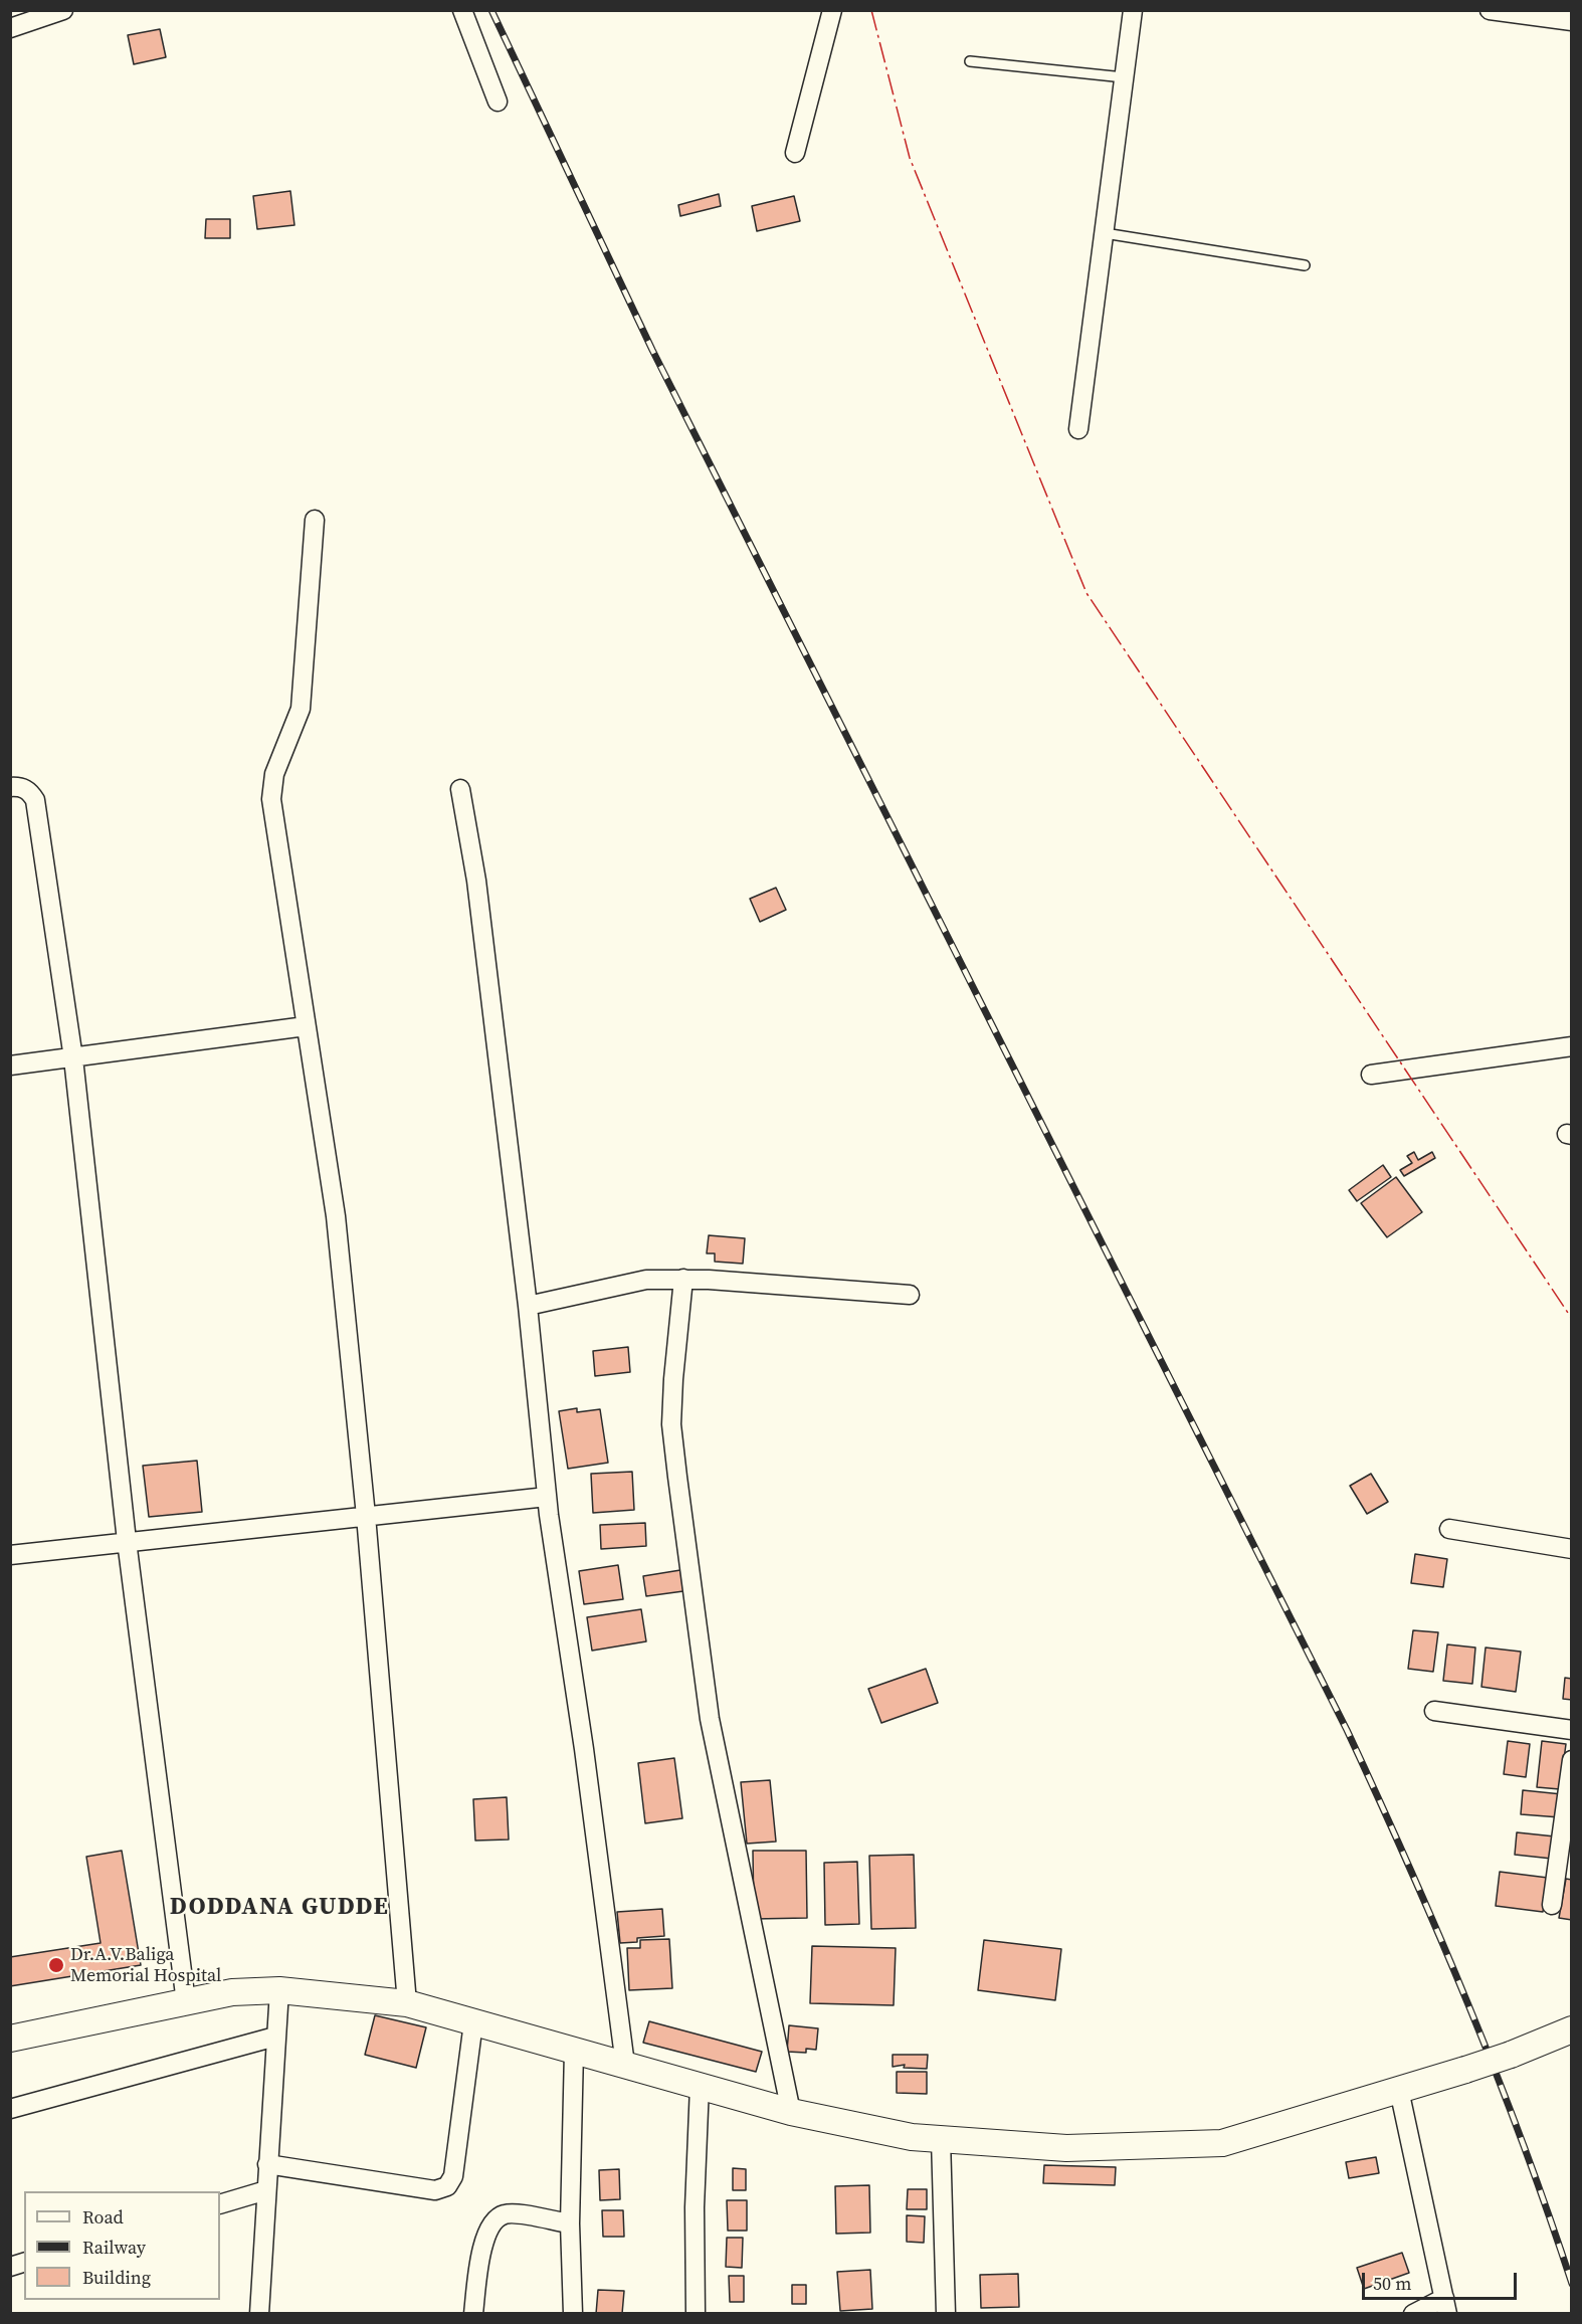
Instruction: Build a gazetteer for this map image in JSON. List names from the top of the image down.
{
  "districts": ["DODDANA GUDDE"],
  "places": ["Dr.A.V.Baliga Memorial Hospital"],
  "legend": ["Road", "Railway", "Building"],
  "scale_bar": "50 m"
}
